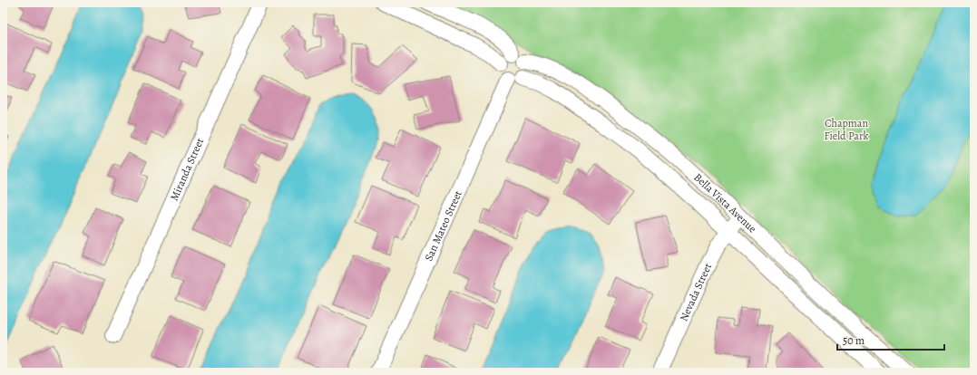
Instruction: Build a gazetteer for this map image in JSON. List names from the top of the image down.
{
  "streets": {
    "street": [
      "Miranda Street",
      "Bella Vista Avenue",
      "San Mateo Street",
      "Nevada Street"
    ]
  },
  "crossings": [
    ["Bella Vista Avenue", "San Mateo Street"],
    ["Bella Vista Avenue", "Nevada Street"]
  ],
  "parks": ["Chapman Field Park"],
  "scale_bar": "50 m"
}
